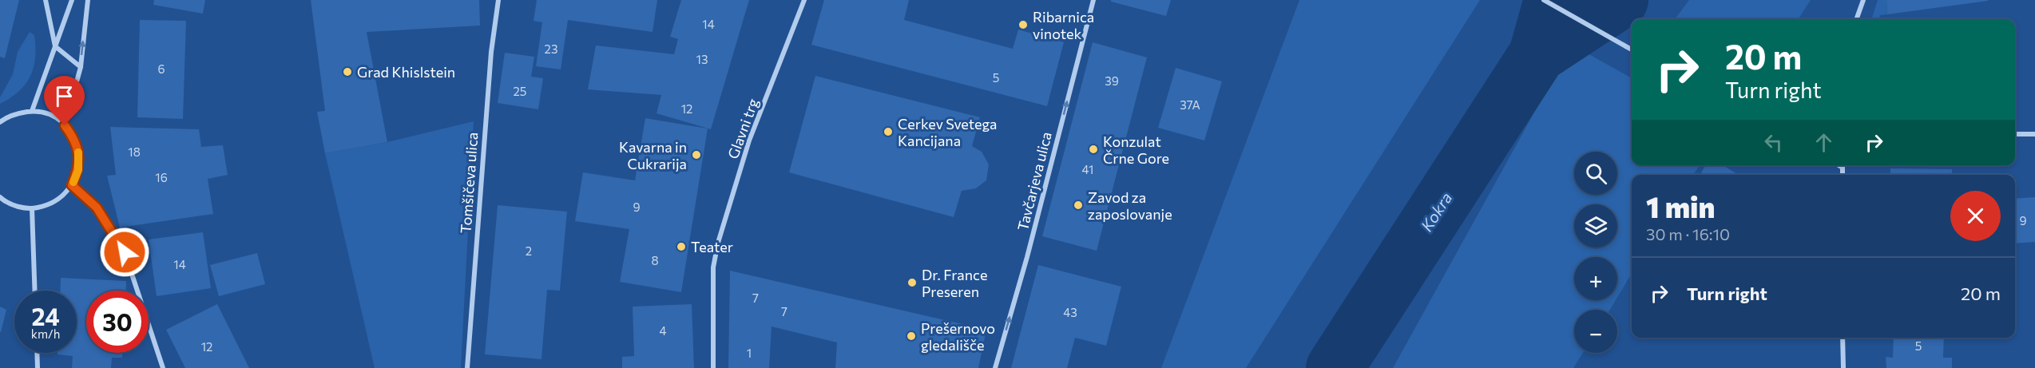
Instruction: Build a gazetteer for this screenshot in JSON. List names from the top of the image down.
{
  "streets": {
    "street": ["Glavni trg", "Tavčarjeva ulica", "Tomšičeva ulica"]
  },
  "one_way": ["Tavčarjeva ulica"],
  "water": ["Kokra"],
  "places": [
    "Ribarnica vinotek",
    "Grad Khislstein",
    "Cerkev Svetega Kancijana",
    "Konzulat Črne Gore",
    "Kavarna in Cukrarija",
    "Zavod za zaposlovanje",
    "Teater",
    "Dr. France Preseren",
    "Prešernovo gledališče"
  ],
  "house_numbers": [
    "14",
    "23",
    "13",
    "6",
    "5",
    "39",
    "25",
    "37A",
    "12",
    "18",
    "41",
    "16",
    "9",
    "9",
    "2",
    "8",
    "14",
    "7",
    "7",
    "43",
    "4",
    "5",
    "12",
    "1"
  ],
  "page": {
    "turn": ["20 m", "Turn right"],
    "map_buttons": ["+", "−"],
    "heading": ["1 min", "30 m · 16:10"],
    "list": [
      {
        "name": "Turn right",
        "value": "20 m"
      }
    ],
    "speed": "24 km/h",
    "limit": "30"
  }
}
